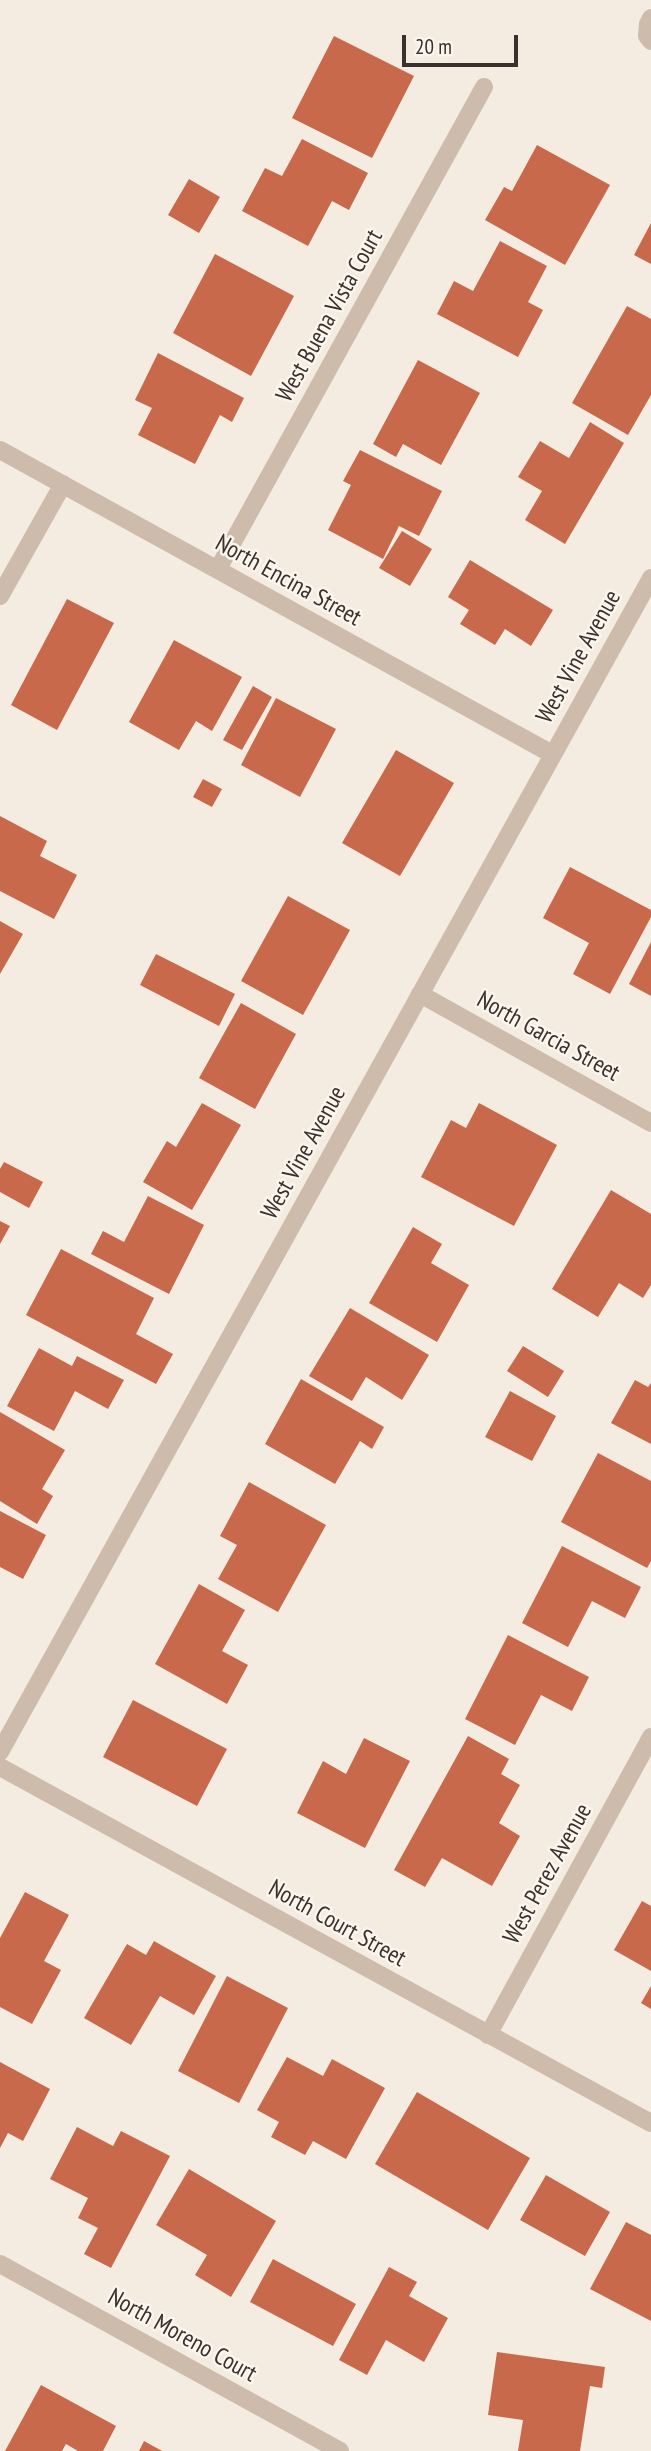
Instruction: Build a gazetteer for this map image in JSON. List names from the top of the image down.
{
  "streets": {
    "street": [
      "West Buena Vista Court",
      "North Encina Street",
      "West Vine Avenue",
      "North Garcia Street",
      "West Perez Avenue",
      "North Court Street",
      "North Moreno Court"
    ]
  },
  "crossings": [
    ["West Buena Vista Court", "North Encina Street"],
    ["North Encina Street", "West Vine Avenue"],
    ["West Vine Avenue", "North Garcia Street"],
    ["West Perez Avenue", "North Court Street"]
  ],
  "scale_bar": "20 m"
}
